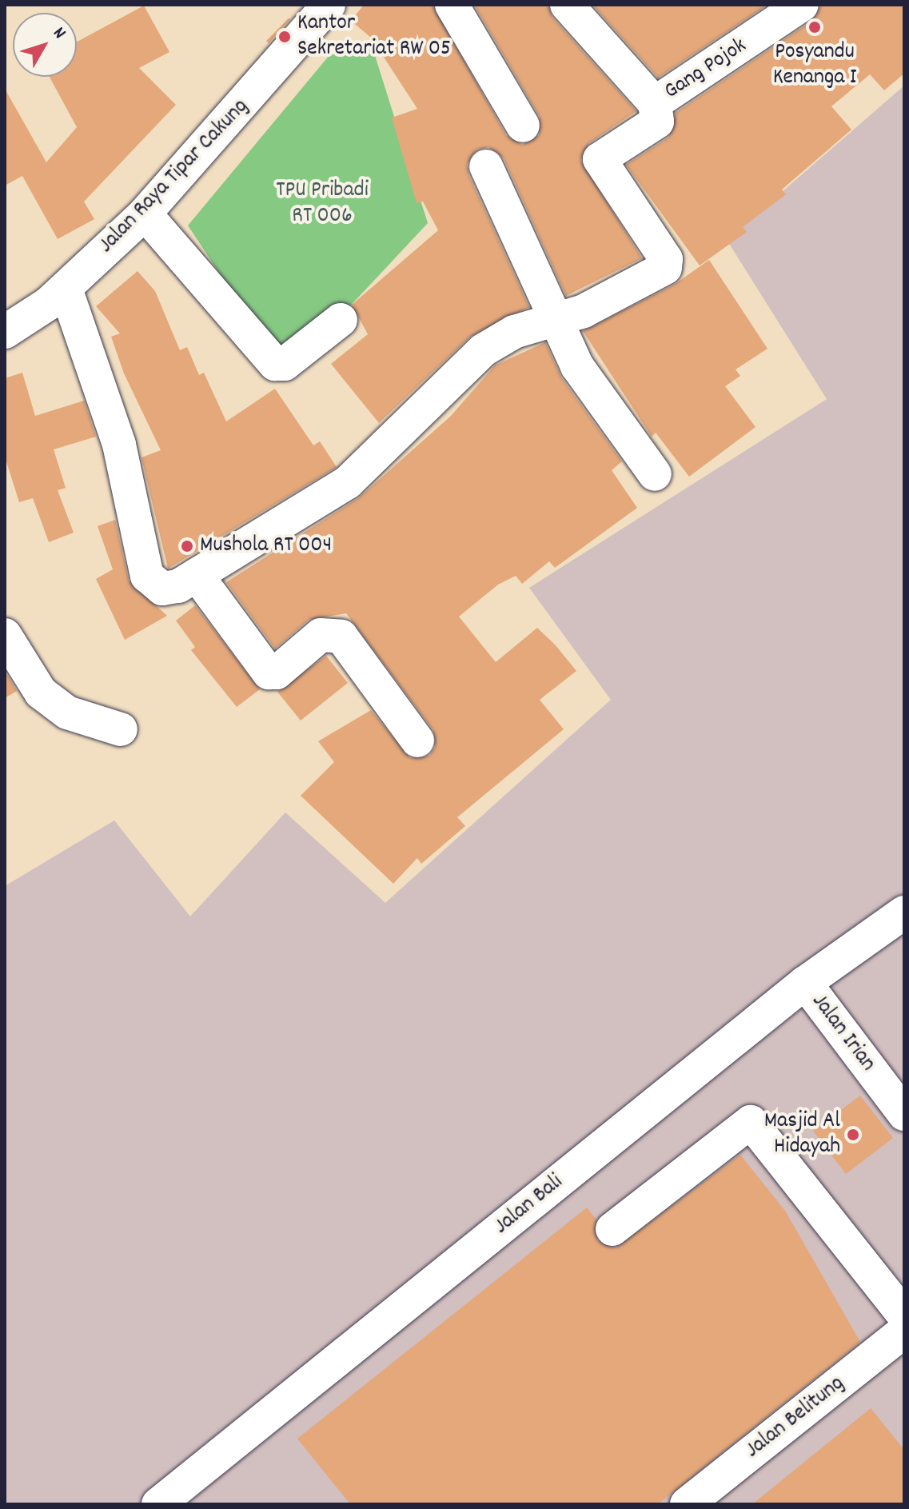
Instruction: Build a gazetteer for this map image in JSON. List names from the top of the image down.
{
  "streets": {
    "street": [
      "Gang Pojok",
      "Jalan Raya Tipar Cakung",
      "Jalan Irian",
      "Jalan Bali",
      "Jalan Belitung"
    ]
  },
  "crossings": [
    ["Jalan Irian", "Jalan Bali"]
  ],
  "parks": ["TPU Pribadi RT 006"],
  "places": [
    "Posyandu Kenanga I",
    "Kantor Sekretariat RW 05",
    "Mushola RT 004",
    "Masjid Al Hidayah"
  ],
  "north": "top right"
}
